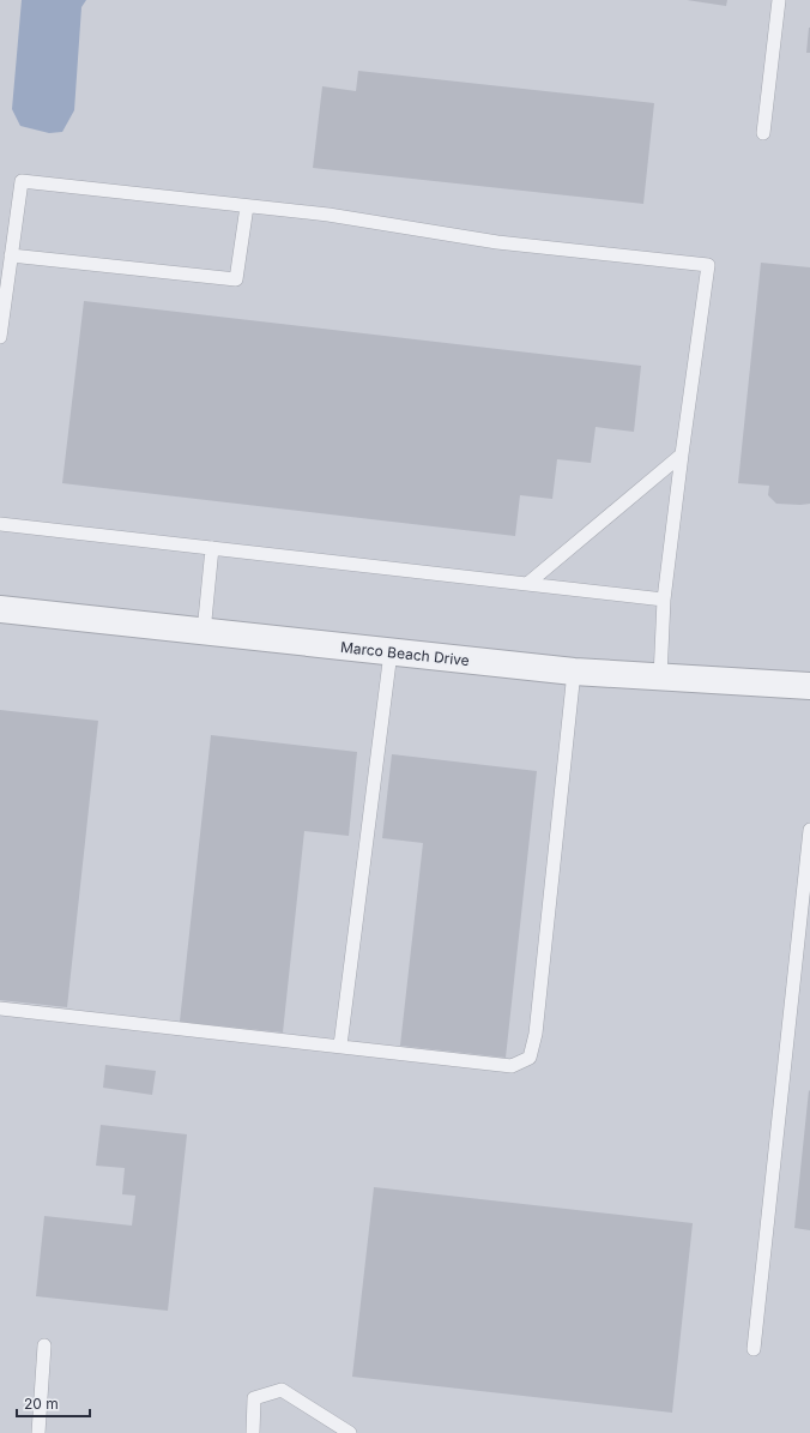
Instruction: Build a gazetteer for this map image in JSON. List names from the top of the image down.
{
  "streets": {
    "street": ["Marco Beach Drive"]
  },
  "scale_bar": "20 m"
}
